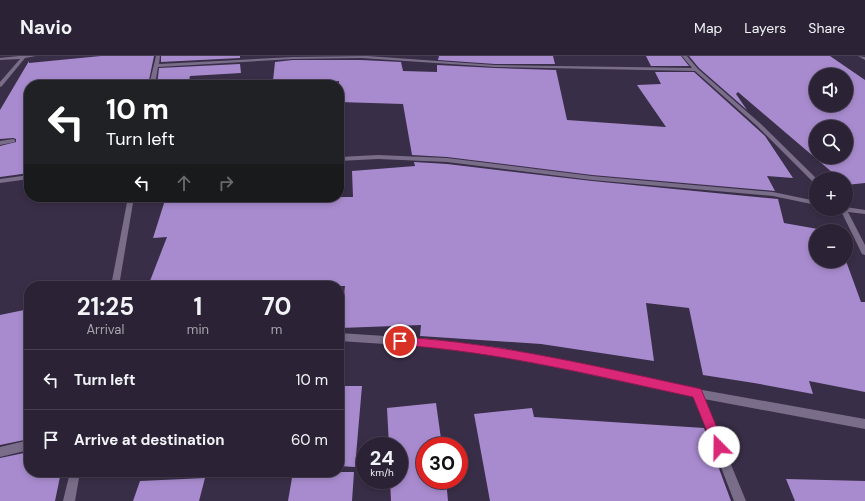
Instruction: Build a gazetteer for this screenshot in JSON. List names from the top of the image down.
{
  "page": {
    "header": "Navio",
    "nav": ["Map", "Layers", "Share"],
    "map_buttons": ["+", "−"],
    "turn": ["10 m", "Turn left"],
    "eta": [
      "21:25",
      "Arrival",
      "1",
      "min",
      "70",
      "m"
    ],
    "list": [
      {
        "name": "Turn left",
        "value": "10 m"
      },
      {
        "name": "Arrive at destination",
        "value": "60 m"
      }
    ],
    "speed": "24 km/h",
    "limit": "30"
  }
}
